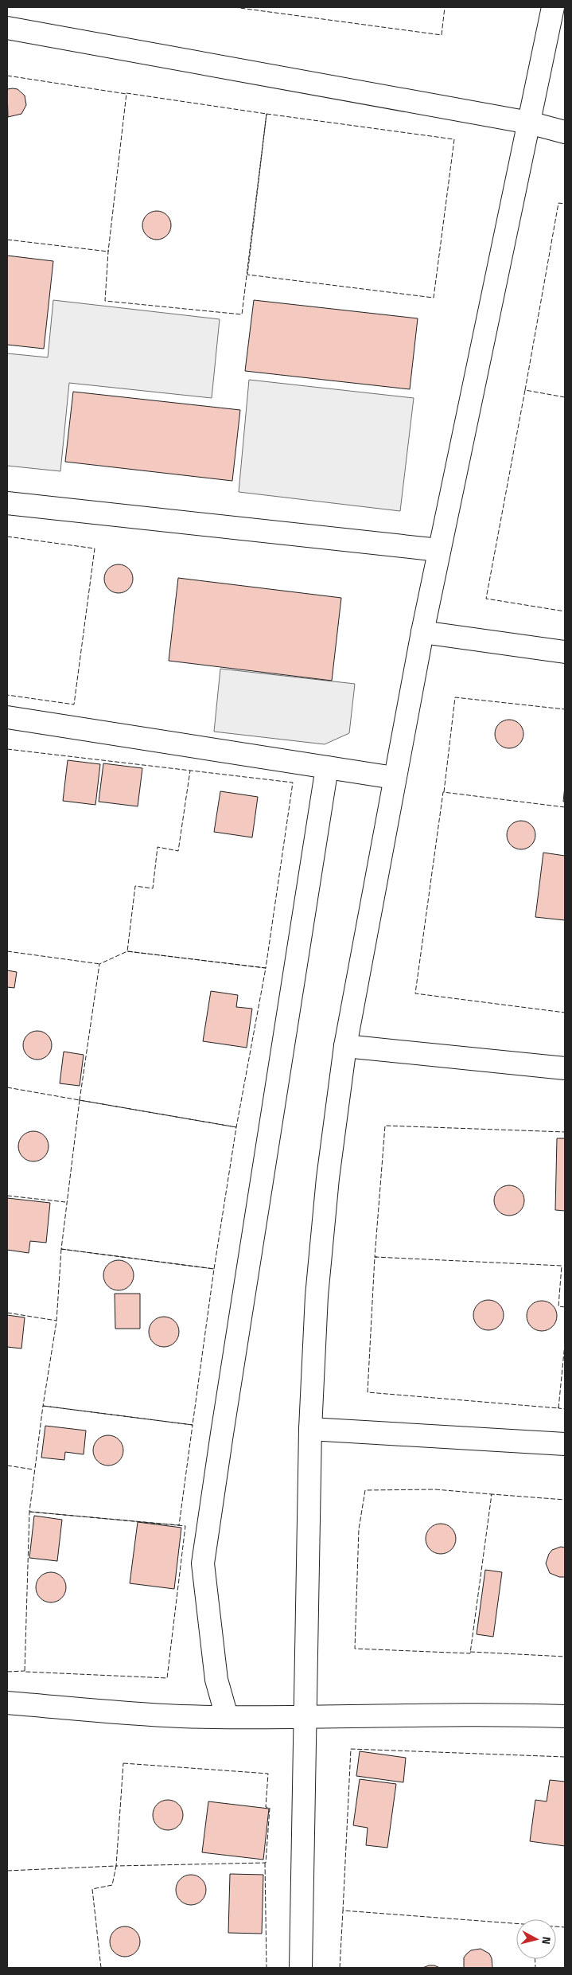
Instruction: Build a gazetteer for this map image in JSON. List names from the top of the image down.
{
  "north": "right"
}
